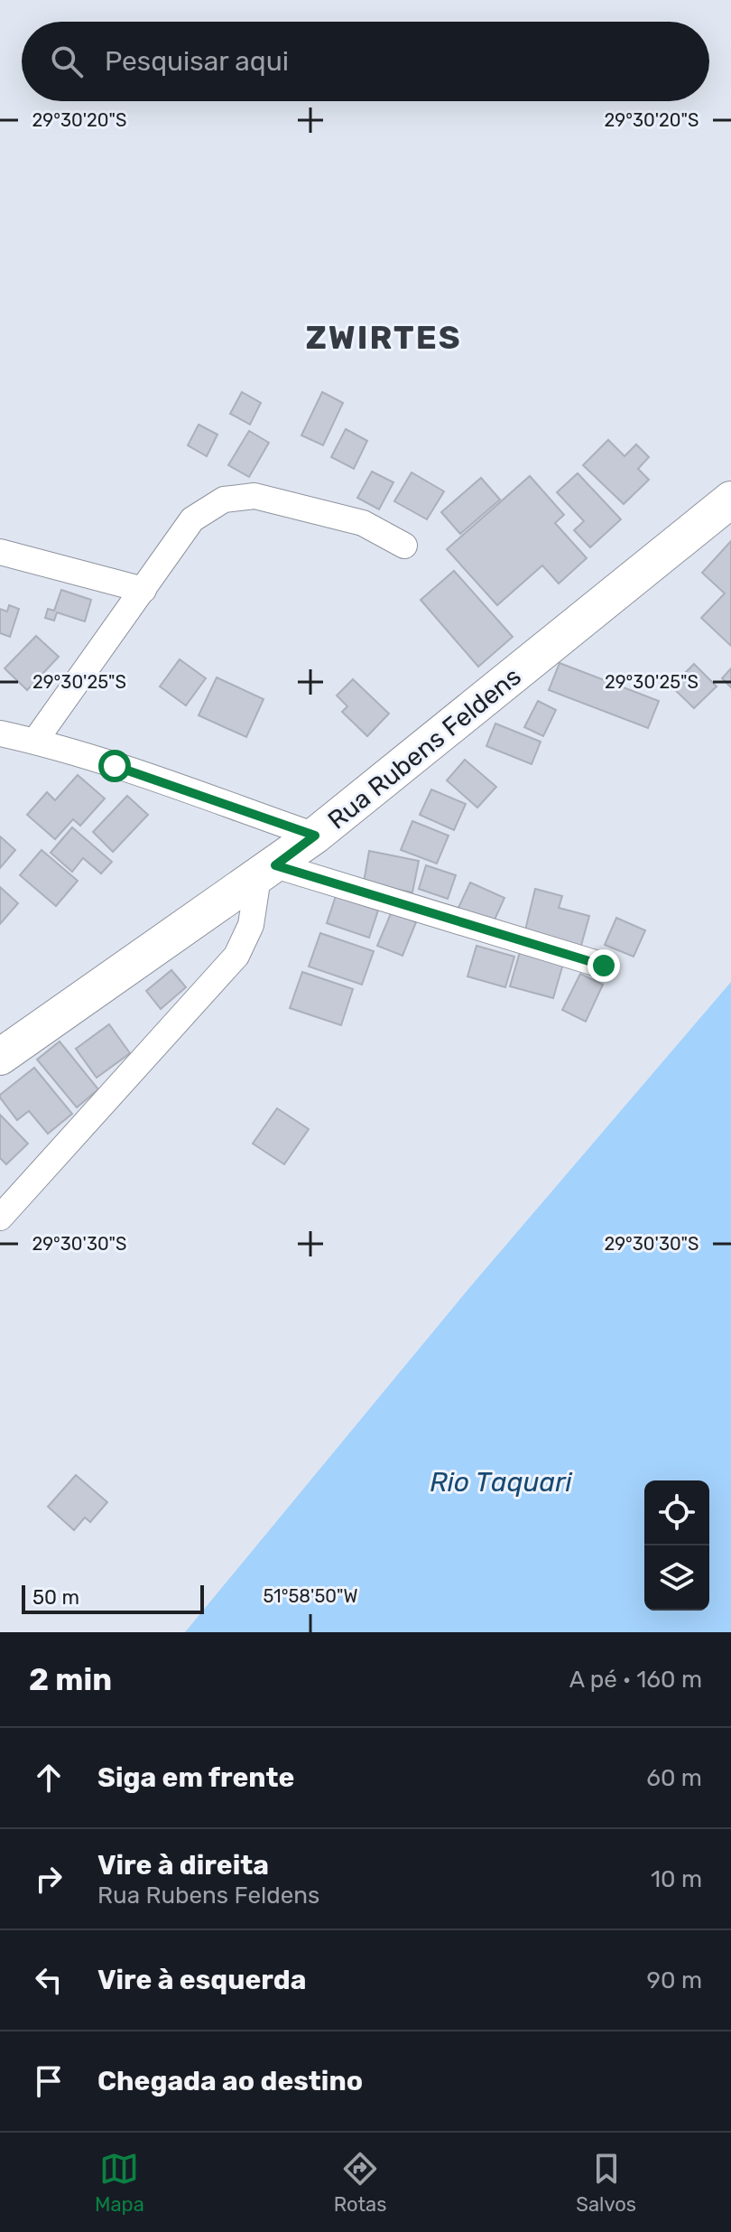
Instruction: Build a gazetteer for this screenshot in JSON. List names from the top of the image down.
{
  "streets": {
    "main road": ["Rua Rubens Feldens"]
  },
  "districts": ["ZWIRTES"],
  "water": ["Rio Taquari"],
  "scale_bar": "50 m",
  "page": {
    "search": "Pesquisar aqui",
    "scale": "50 m",
    "heading": ["2 min", "A pé · 160 m"],
    "list": [
      ["Siga em frente", "60 m"],
      ["Vire à direita", "Rua Rubens Feldens", "10 m"],
      ["Vire à esquerda", "90 m"],
      "Chegada ao destino"
    ],
    "nav": ["Mapa", "Rotas", "Salvos"]
  },
  "coordinates": [
    "29°30'20\"S",
    "29°30'25\"S",
    "29°30'30\"S",
    "51°58'50\"W"
  ]
}
